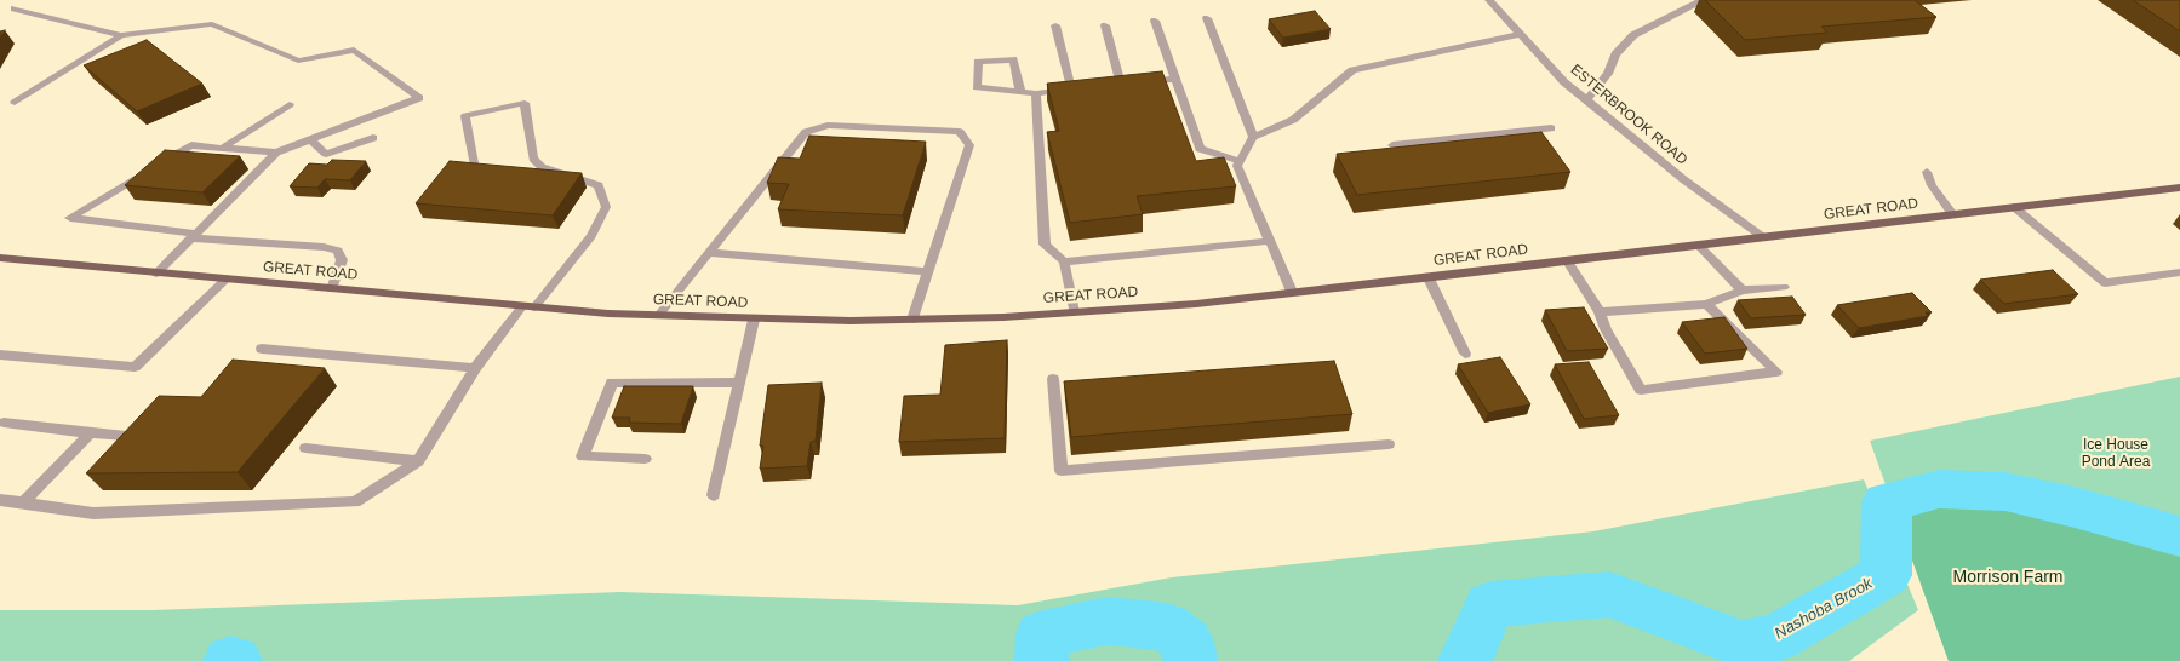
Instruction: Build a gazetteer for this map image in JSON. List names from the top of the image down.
{
  "streets": {
    "main road": ["GREAT ROAD"],
    "street": ["ESTERBROOK ROAD"]
  },
  "crossings": [
    ["ESTERBROOK ROAD", "GREAT ROAD"]
  ],
  "water": ["Nashoba Brook"],
  "parks": ["Ice House Pond Area", "Morrison Farm"]
}
